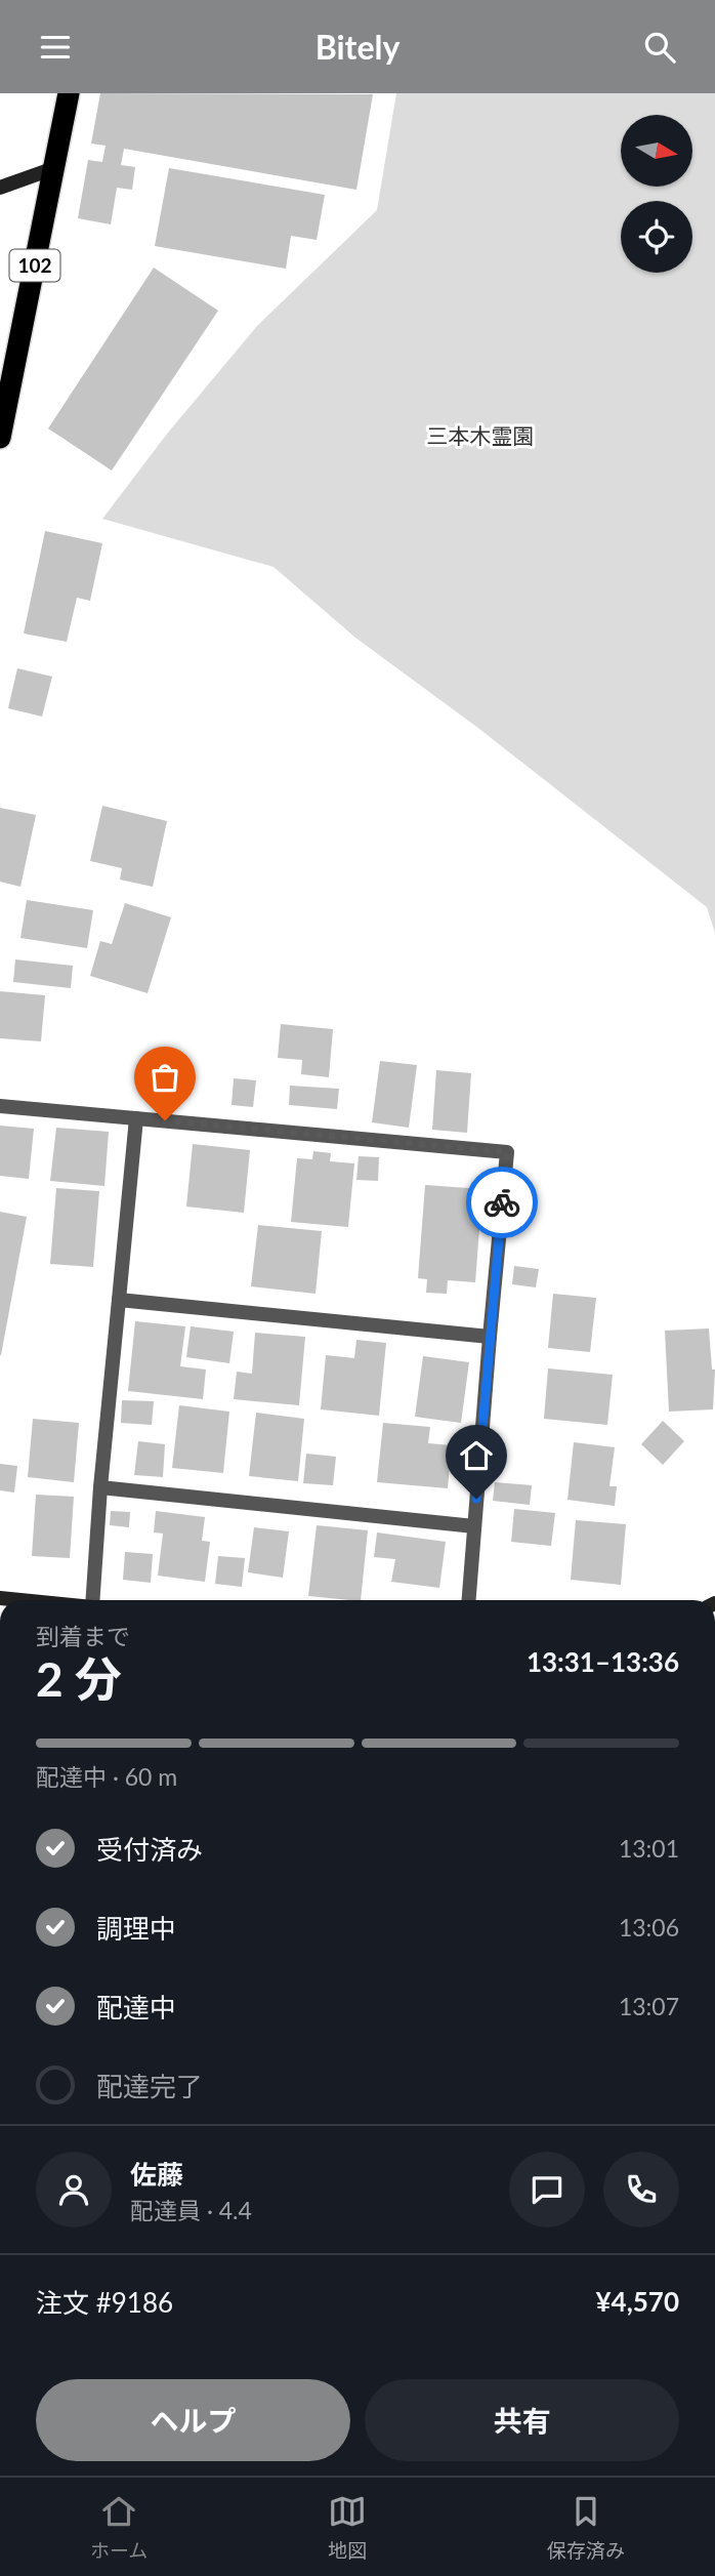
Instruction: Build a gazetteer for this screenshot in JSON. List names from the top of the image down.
{
  "streets": {
    "highway": ["102"]
  },
  "parks": ["三本木霊園"],
  "north": "right",
  "page": {
    "header": "Bitely",
    "heading": ["2 分", "到着まで", "13:31–13:36"],
    "panel": [
      "佐藤",
      "配達員 · 4.4",
      "注文 #9186",
      "¥4,570"
    ],
    "bar": "配達中 · 60 m",
    "list": [
      ["受付済み", "13:01"],
      ["調理中", "13:06"],
      ["配達中", "13:07"],
      "配達完了"
    ],
    "buttons": ["ヘルプ", "共有"],
    "tabs": ["ホーム", "地図", "保存済み"]
  }
}
